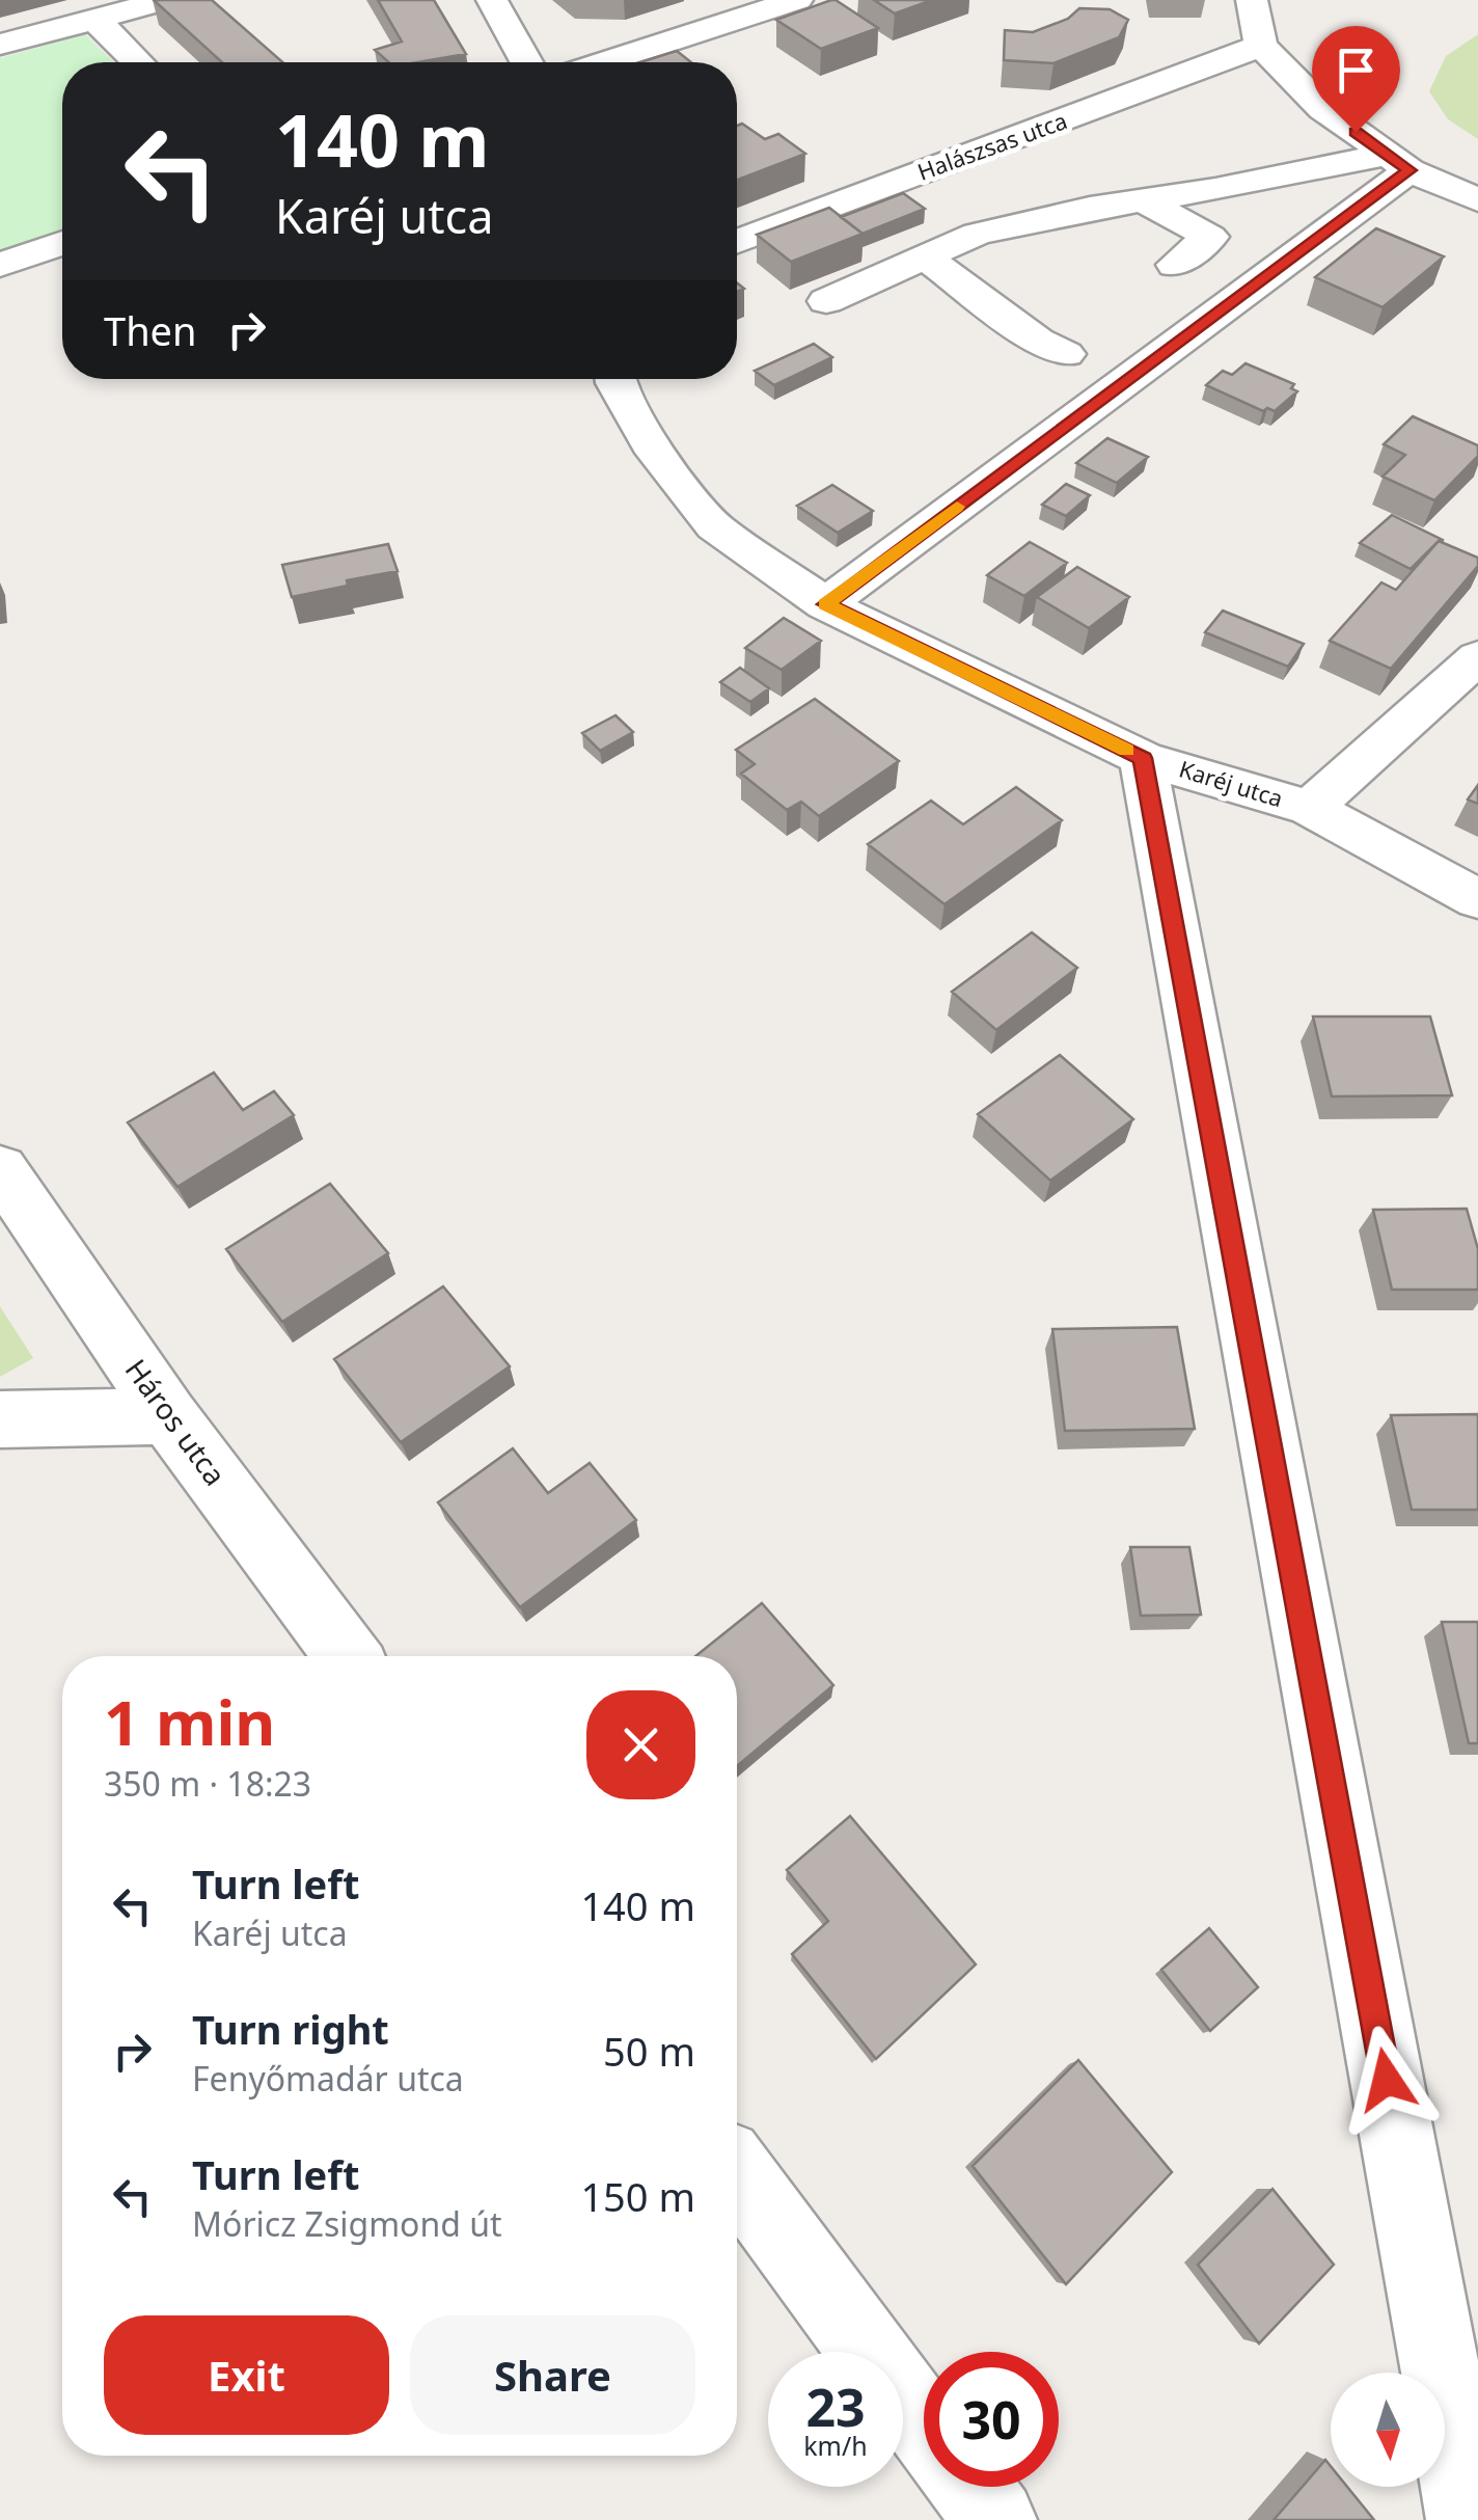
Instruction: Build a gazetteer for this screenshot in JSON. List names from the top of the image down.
{
  "streets": {
    "street": ["Halászsas utca", "Karéj utca", "Háros utca"]
  },
  "north": "bottom",
  "page": {
    "turn": ["140 m", "Karéj utca"],
    "then": "Then",
    "heading": ["1 min", "350 m · 18:23"],
    "list": [
      {
        "name": "Turn left",
        "note": "Karéj utca",
        "value": "140 m"
      },
      {
        "name": "Turn right",
        "note": "Fenyőmadár utca",
        "value": "50 m"
      },
      {
        "name": "Turn left",
        "note": "Móricz Zsigmond út",
        "value": "150 m"
      }
    ],
    "buttons": ["Exit", "Share"],
    "speed": "23 km/h",
    "limit": "30"
  }
}
